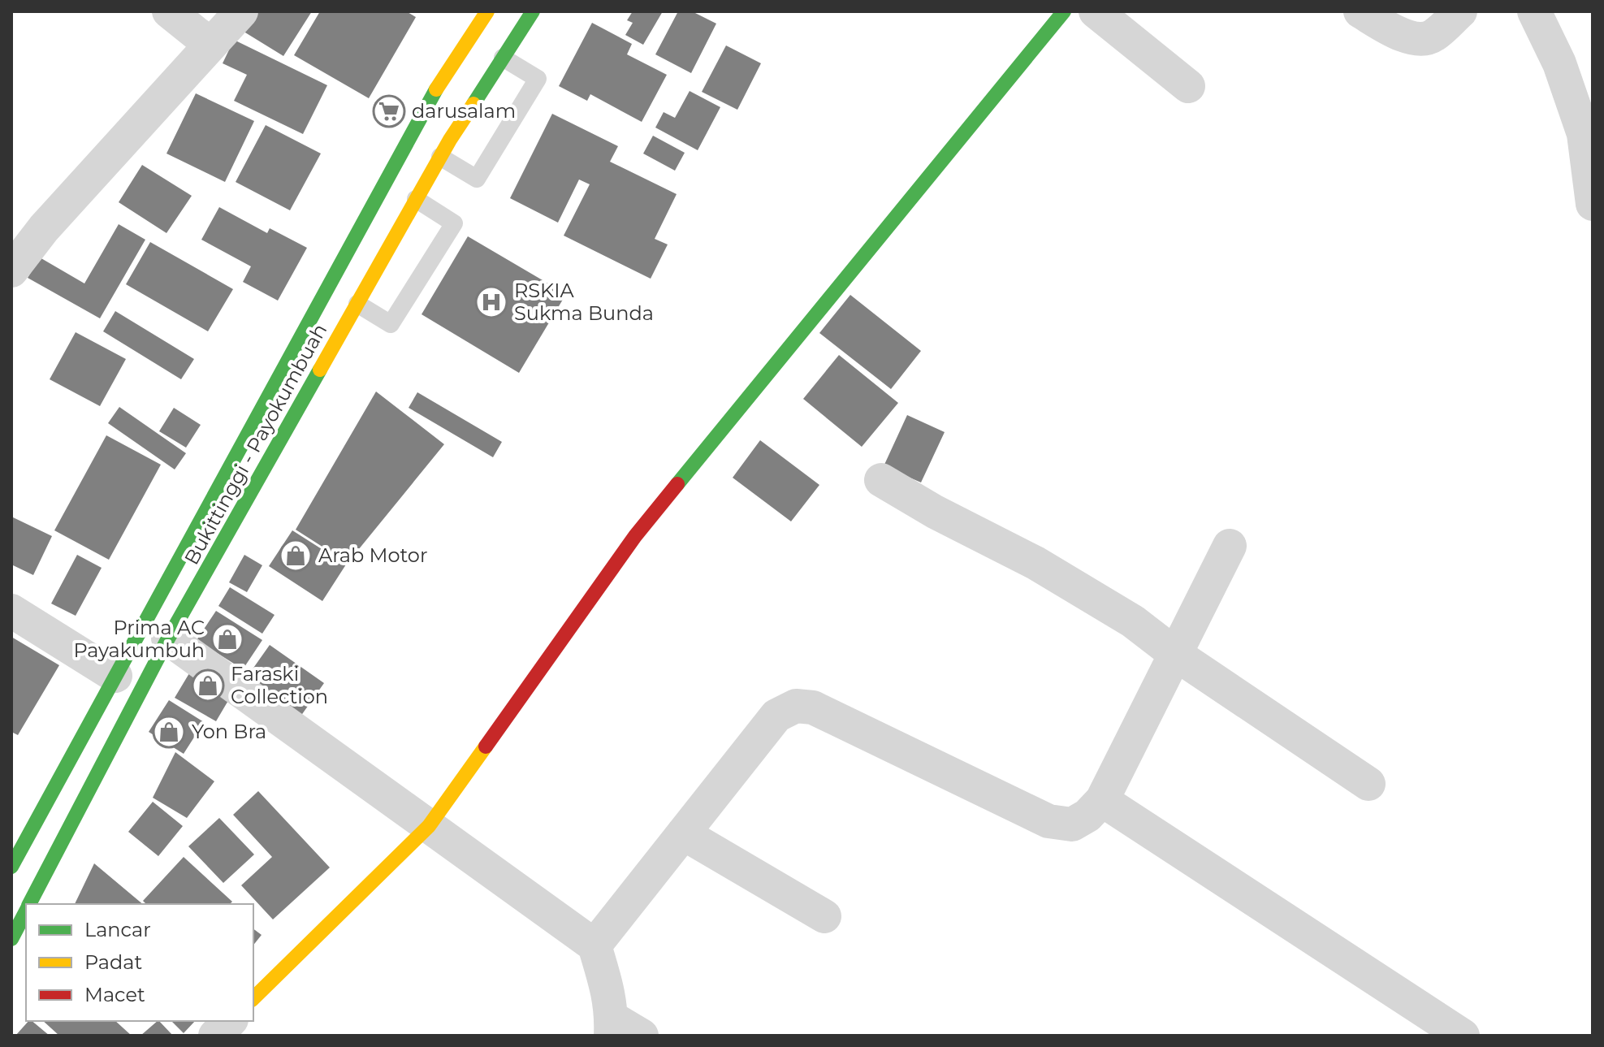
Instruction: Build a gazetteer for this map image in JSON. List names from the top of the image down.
{
  "streets": {
    "main road": ["Bukittinggi - Payokumbuah"]
  },
  "places": {
    "supermarket": ["darusalam"],
    "hospital": ["RSKIA Sukma Bunda"],
    "shop": [
      "Arab Motor",
      "Prima AC Payakumbuh",
      "Faraski Collection",
      "Yon Bra"
    ]
  },
  "legend": ["Lancar", "Padat", "Macet"]
}
